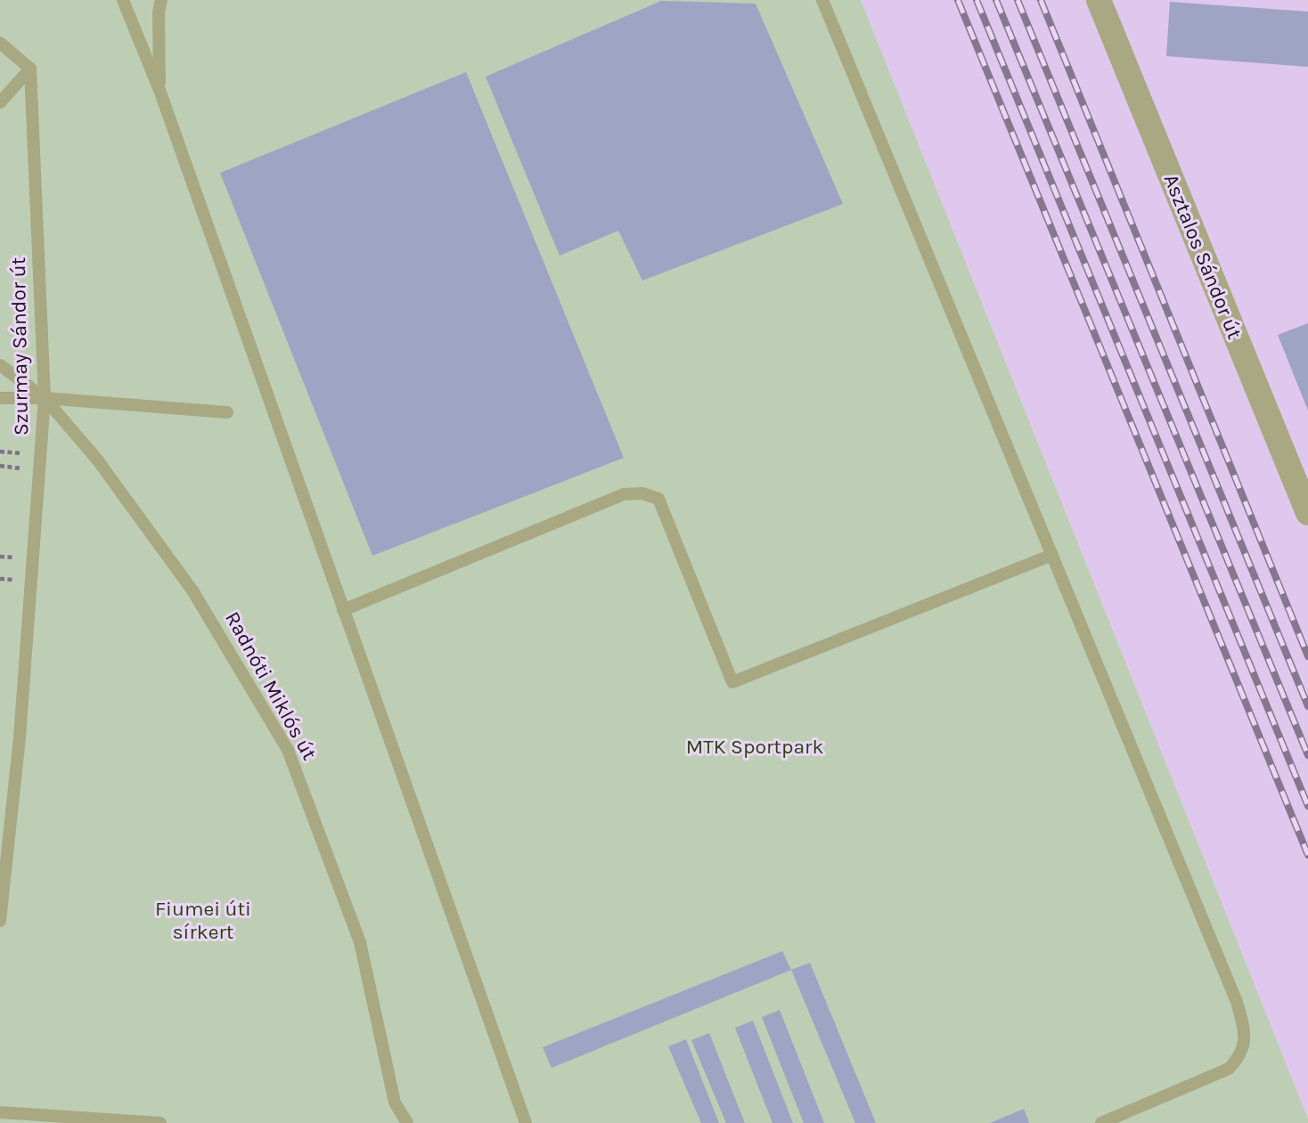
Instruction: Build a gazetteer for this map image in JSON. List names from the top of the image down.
{
  "streets": {
    "street": ["Asztalos Sándor út"],
    "lane": ["Szurmay Sándor út", "Radnóti Miklós út"]
  },
  "crossings": [
    ["Szurmay Sándor út", "Radnóti Miklós út"]
  ],
  "parks": ["MTK Sportpark", "Fiumei úti sírkert"]
}
